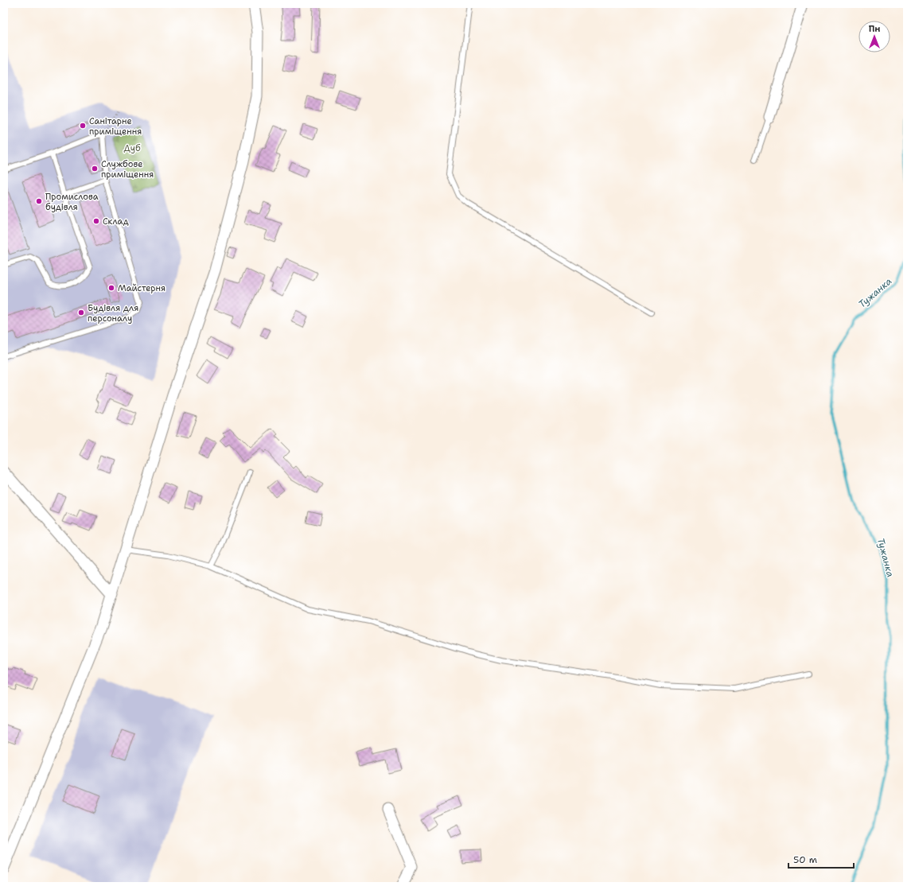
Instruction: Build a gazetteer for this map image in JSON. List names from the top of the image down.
{
  "water": ["Тужанка"],
  "parks": ["Дуб"],
  "places": [
    "Санітарне приміщення",
    "Службове приміщення",
    "Промислова будівля",
    "Склад",
    "Майстерня",
    "Будівля для персоналу"
  ],
  "scale_bar": "50 m",
  "north": "top"
}
